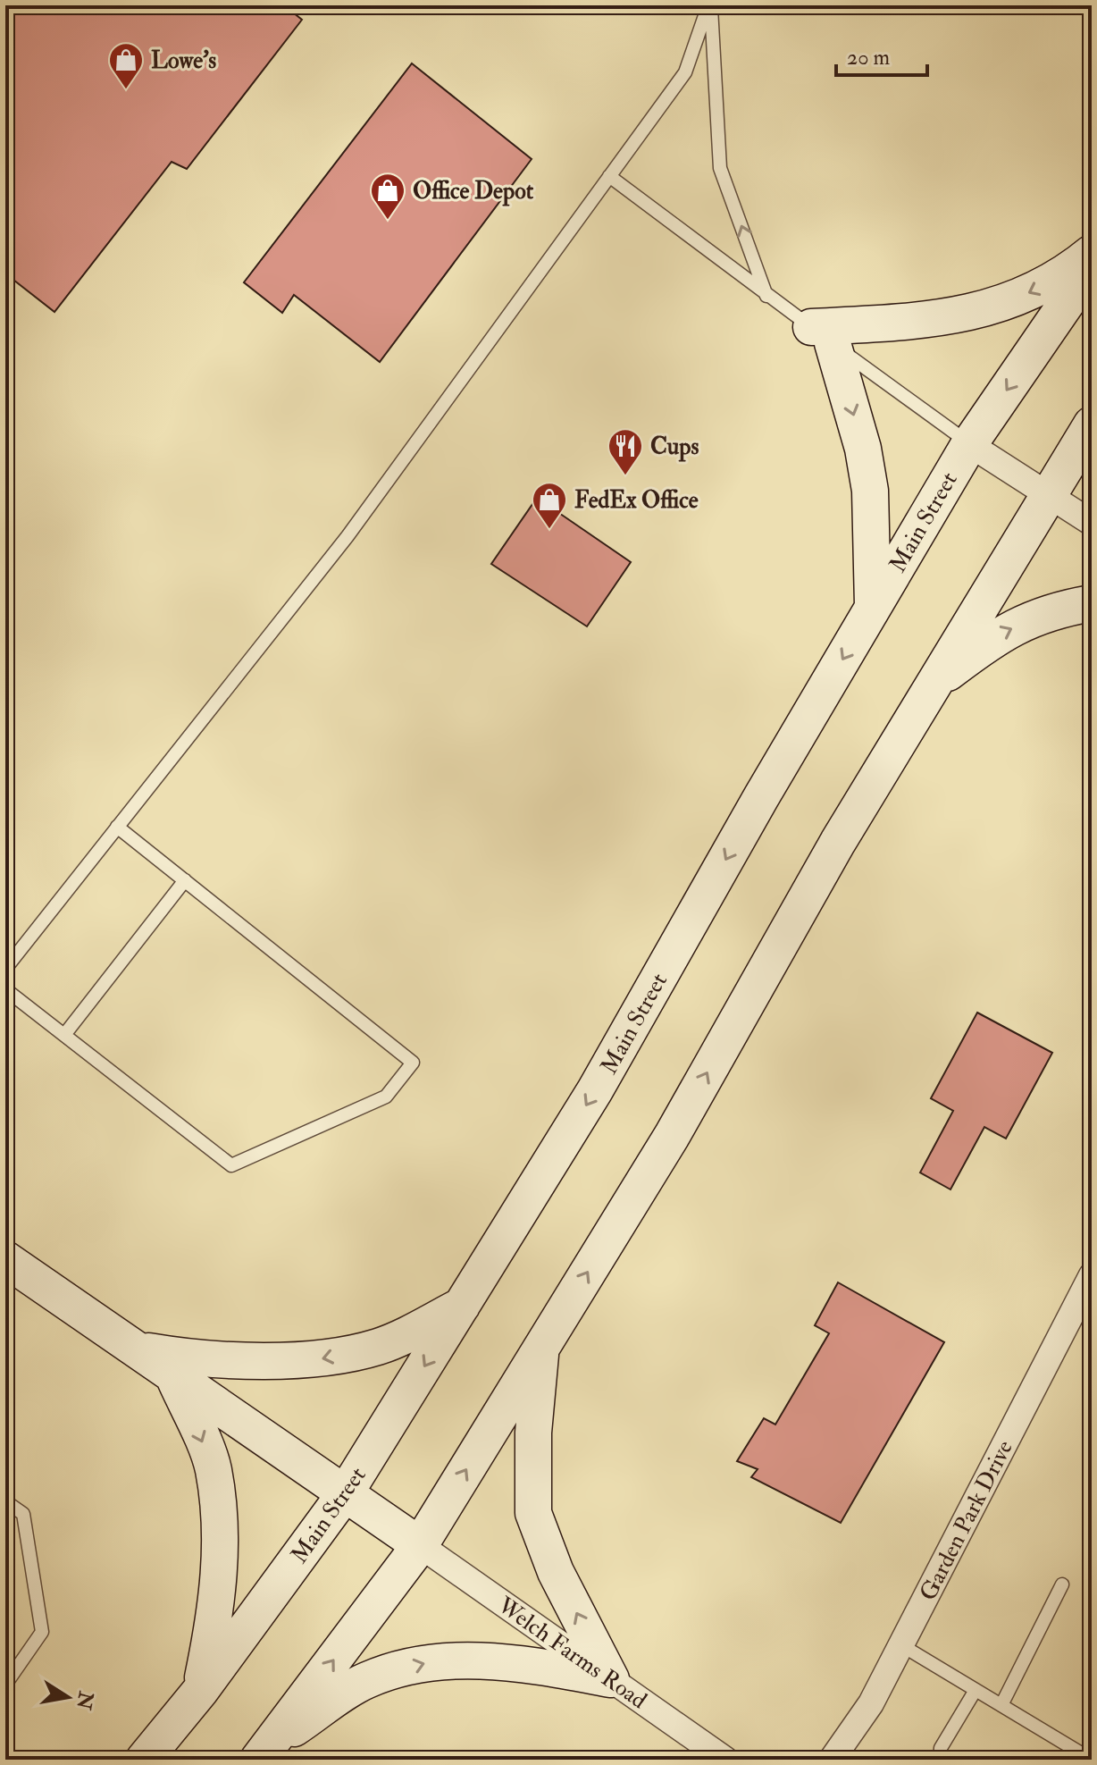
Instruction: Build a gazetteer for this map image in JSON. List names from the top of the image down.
{
  "streets": {
    "main road": ["Main Street"],
    "street": ["Garden Park Drive", "Welch Farms Road"]
  },
  "places": {
    "shop": ["Lowe's", "Office Depot", "FedEx Office"],
    "restaurant": ["Cups"]
  },
  "scale_bar": "20 m",
  "north": "right"
}
